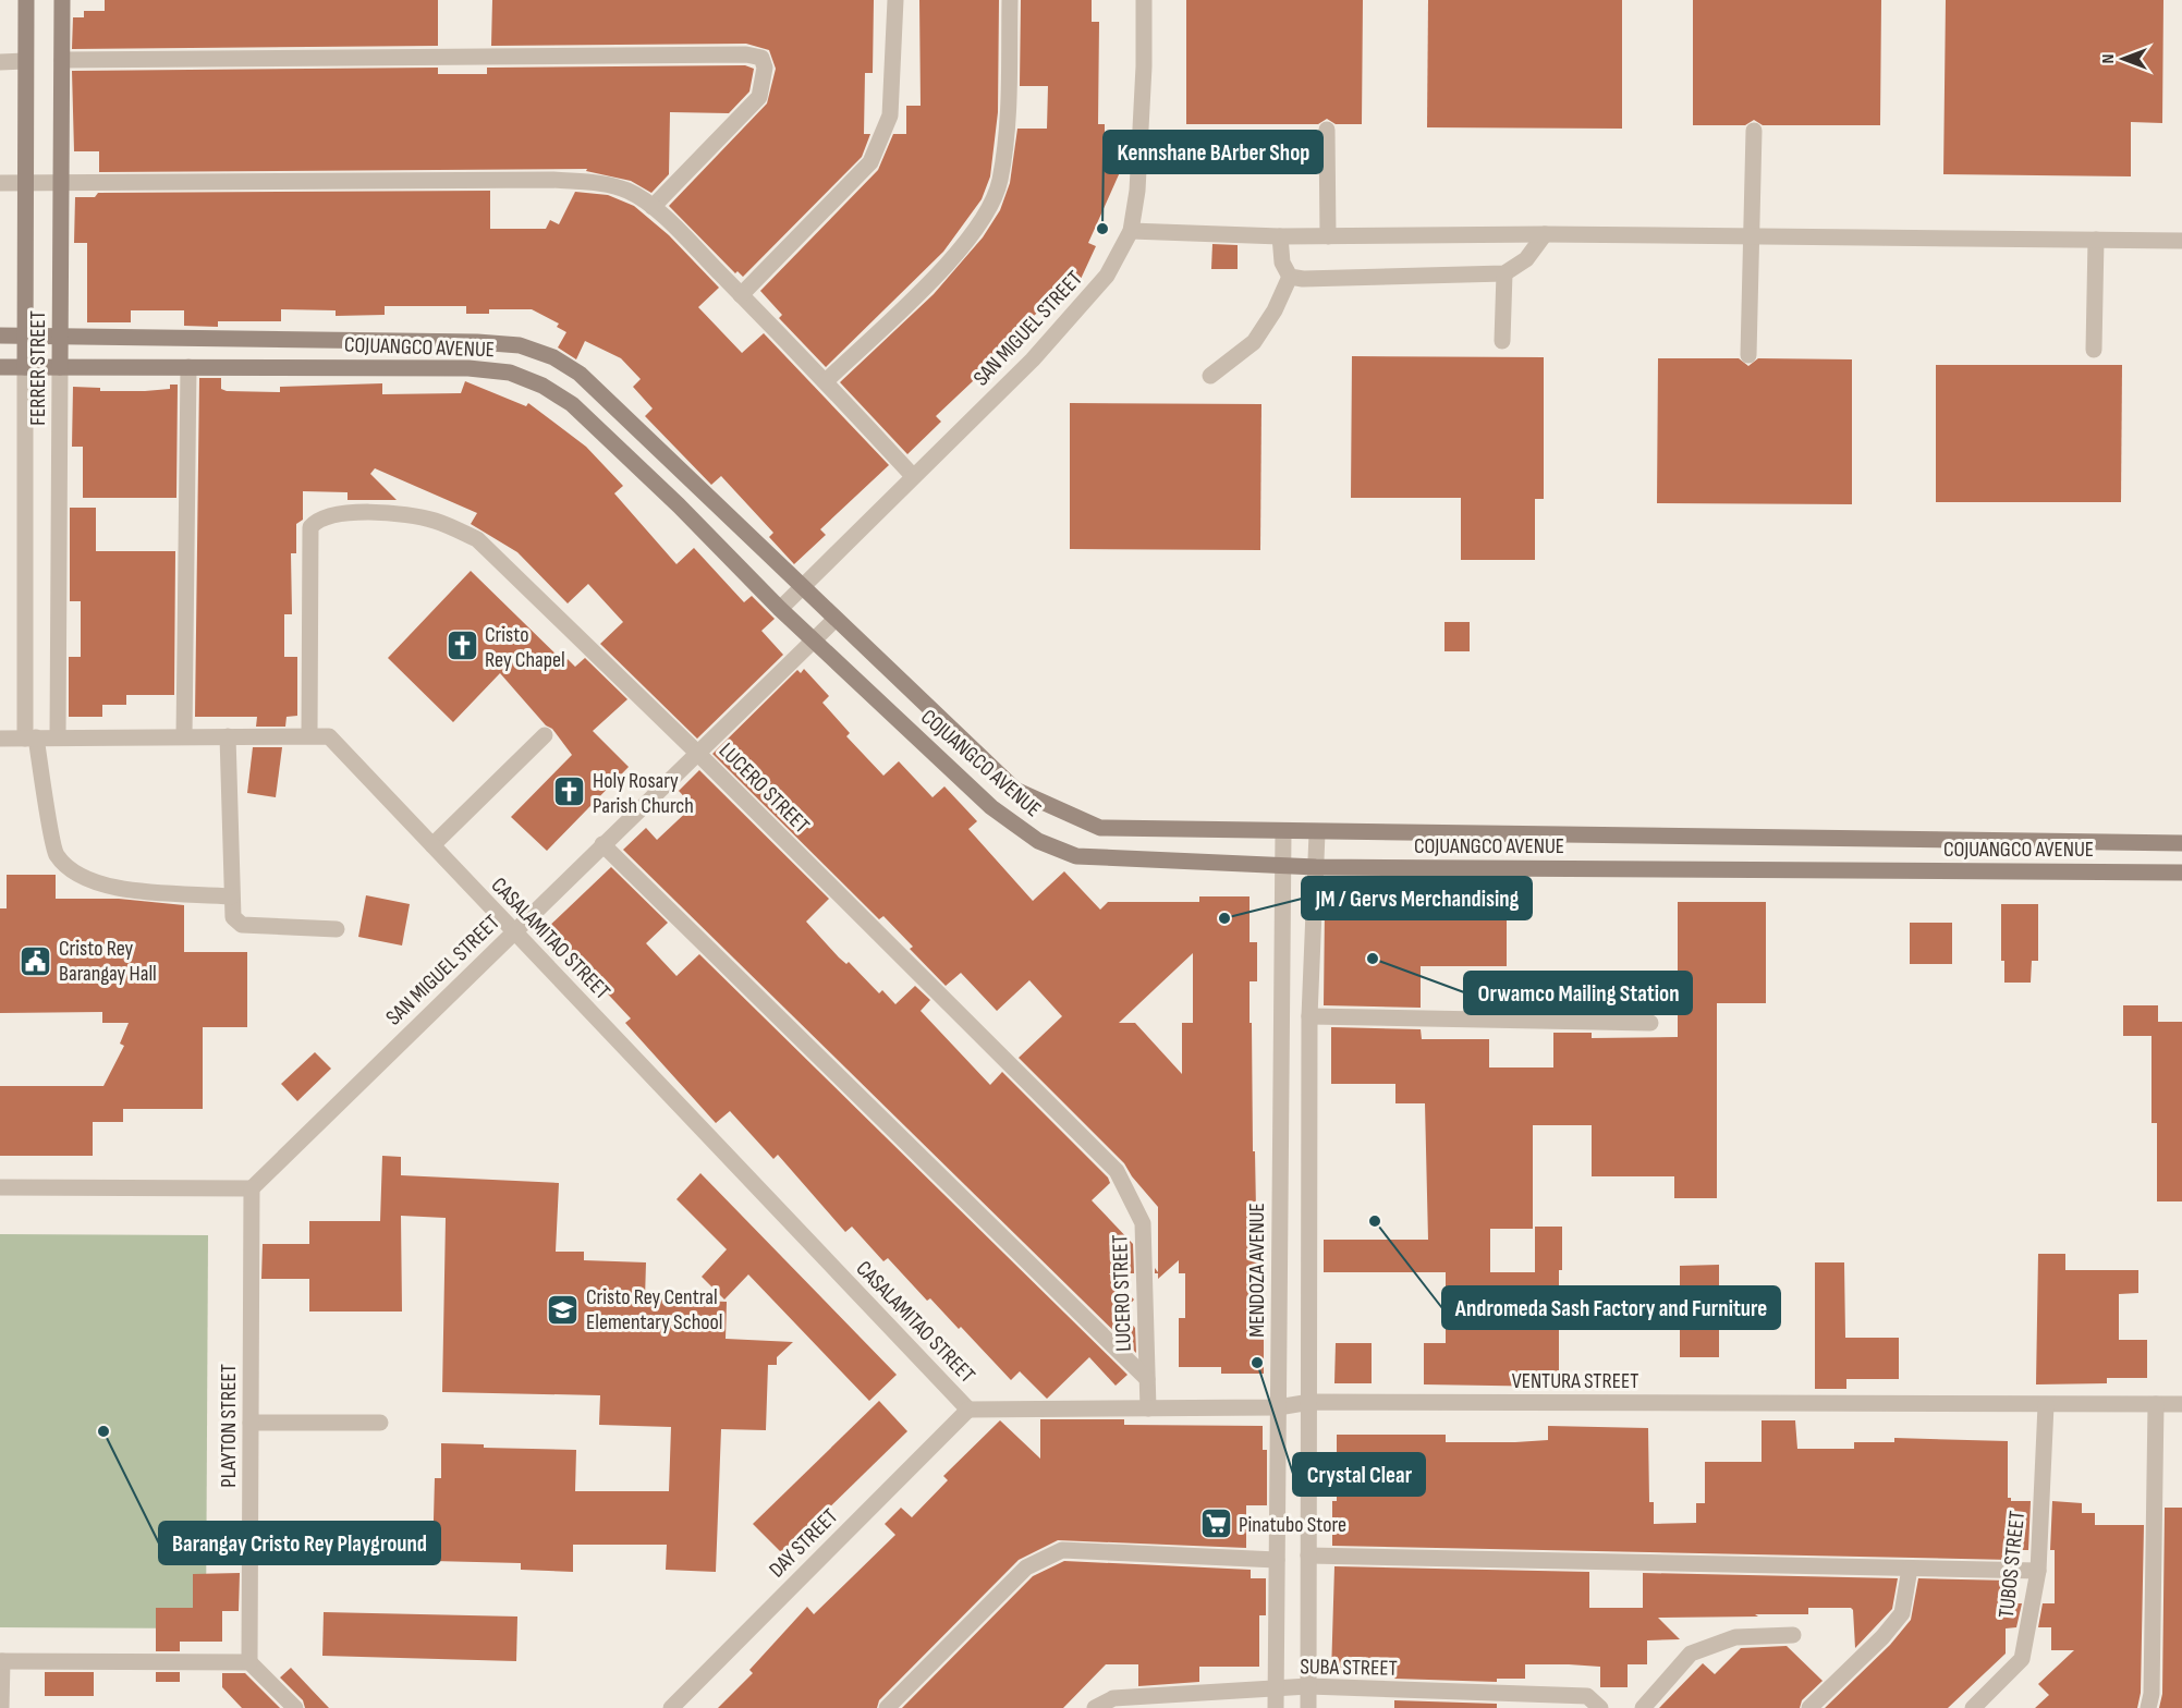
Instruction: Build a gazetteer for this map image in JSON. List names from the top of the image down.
{
  "streets": {
    "main road": ["COJUANGCO AVENUE", "FERRER STREET"],
    "street": [
      "SAN MIGUEL STREET",
      "LUCERO STREET",
      "CASALAMITAO STREET",
      "MENDOZA AVENUE",
      "VENTURA STREET",
      "PLAYTON STREET",
      "DAY STREET",
      "TUBOS STREET",
      "SUBA STREET"
    ]
  },
  "crossings": [
    ["SAN MIGUEL STREET", "COJUANGCO AVENUE"],
    ["SAN MIGUEL STREET", "LUCERO STREET"],
    ["SAN MIGUEL STREET", "CASALAMITAO STREET"],
    ["SAN MIGUEL STREET", "PLAYTON STREET"],
    ["COJUANGCO AVENUE", "FERRER STREET"],
    ["COJUANGCO AVENUE", "MENDOZA AVENUE"],
    ["FERRER STREET", "CASALAMITAO STREET"],
    ["LUCERO STREET", "CASALAMITAO STREET"],
    ["LUCERO STREET", "VENTURA STREET"],
    ["CASALAMITAO STREET", "VENTURA STREET"],
    ["CASALAMITAO STREET", "DAY STREET"],
    ["MENDOZA AVENUE", "VENTURA STREET"],
    ["MENDOZA AVENUE", "SUBA STREET"],
    ["VENTURA STREET", "DAY STREET"],
    ["VENTURA STREET", "TUBOS STREET"]
  ],
  "places": {
    "other": [
      "Kennshane BArber Shop",
      "JM / Gervs Merchandising",
      "Orwamco Mailing Station",
      "Andromeda Sash Factory and Furniture",
      "Crystal Clear",
      "Barangay Cristo Rey Playground"
    ],
    "church": ["Cristo Rey Chapel", "Holy Rosary Parish Church"],
    "public building": ["Cristo Rey Barangay Hall"],
    "school or university": ["Cristo Rey Central Elementary School"],
    "supermarket": ["Pinatubo Store"]
  },
  "north": "left"
}
